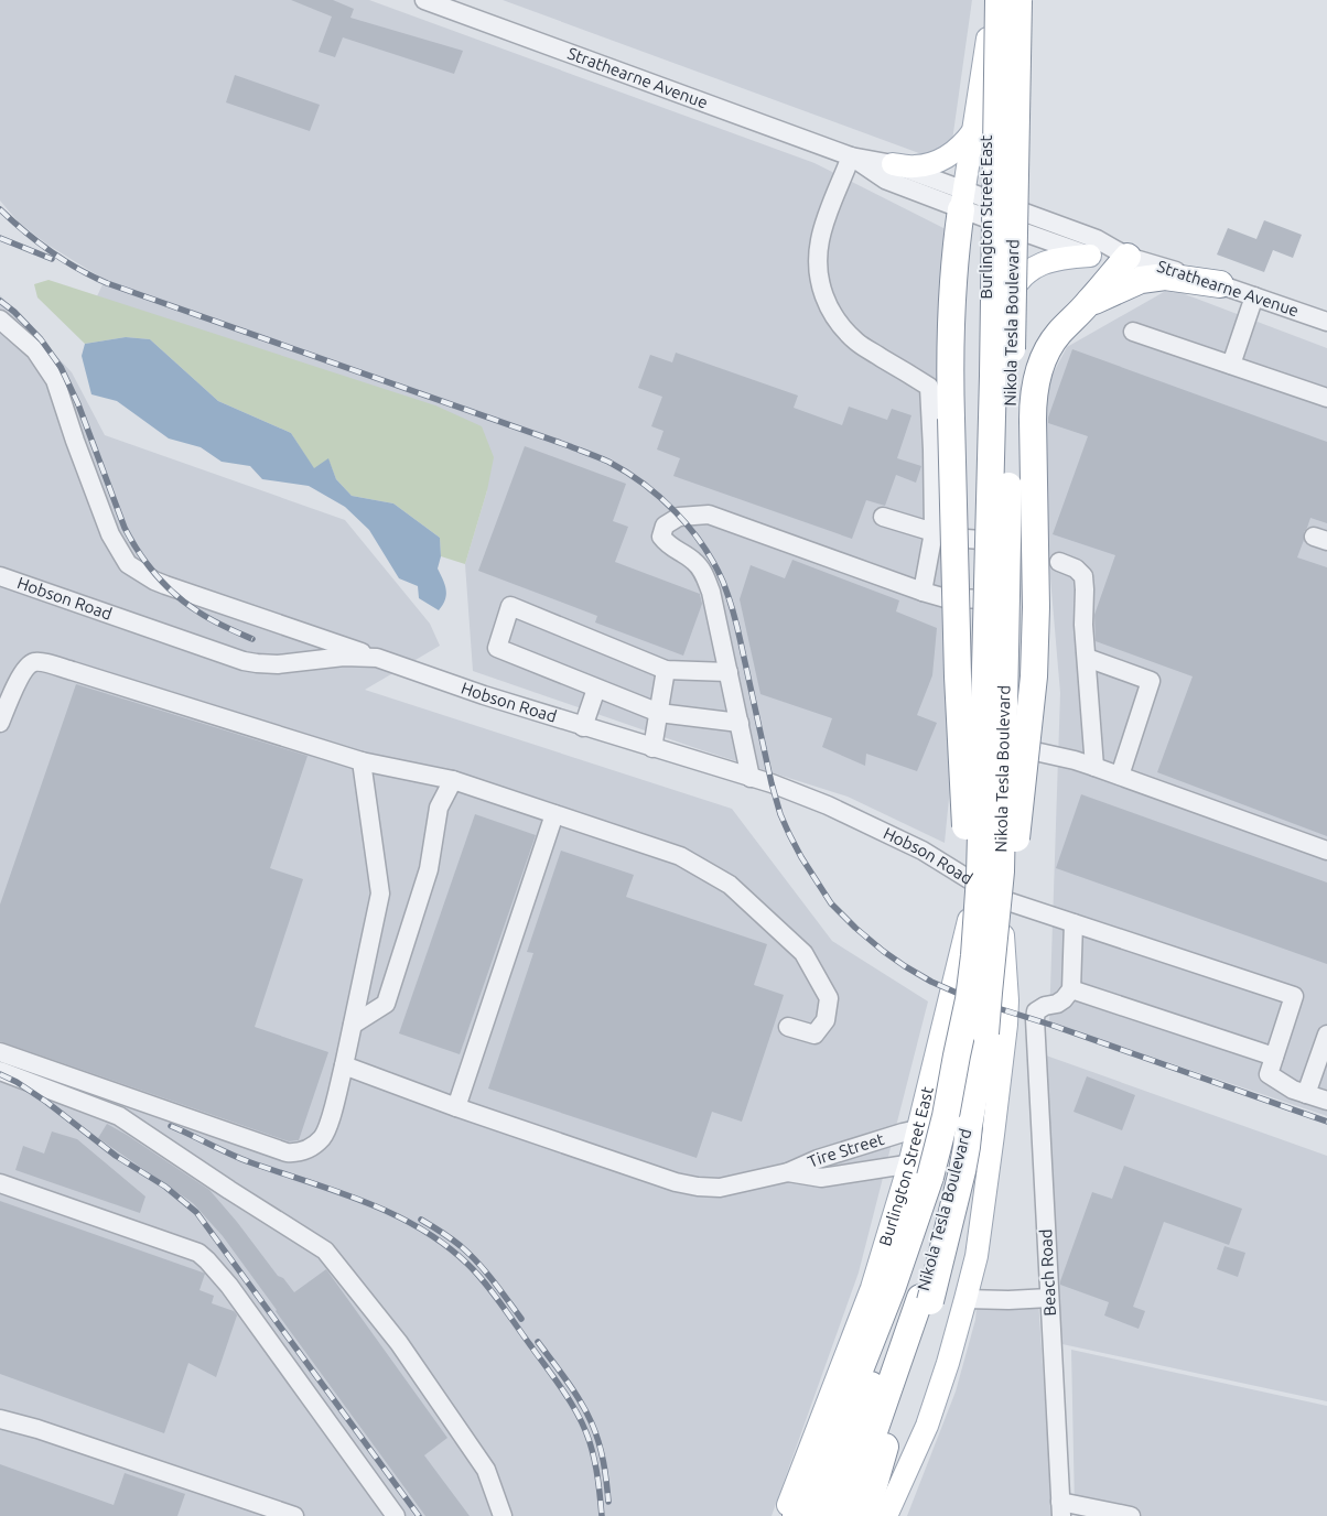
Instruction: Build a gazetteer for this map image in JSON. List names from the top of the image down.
{
  "streets": {
    "highway": ["Nikola Tesla Boulevard"],
    "main road": ["Burlington Street East"],
    "street": [
      "Strathearne Avenue",
      "Hobson Road",
      "Tire Street",
      "Beach Road"
    ]
  },
  "crossings": [
    ["Strathearne Avenue", "Burlington Street East"],
    ["Burlington Street East", "Nikola Tesla Boulevard"],
    ["Burlington Street East", "Hobson Road"],
    ["Burlington Street East", "Tire Street"],
    ["Nikola Tesla Boulevard", "Tire Street"]
  ]
}
